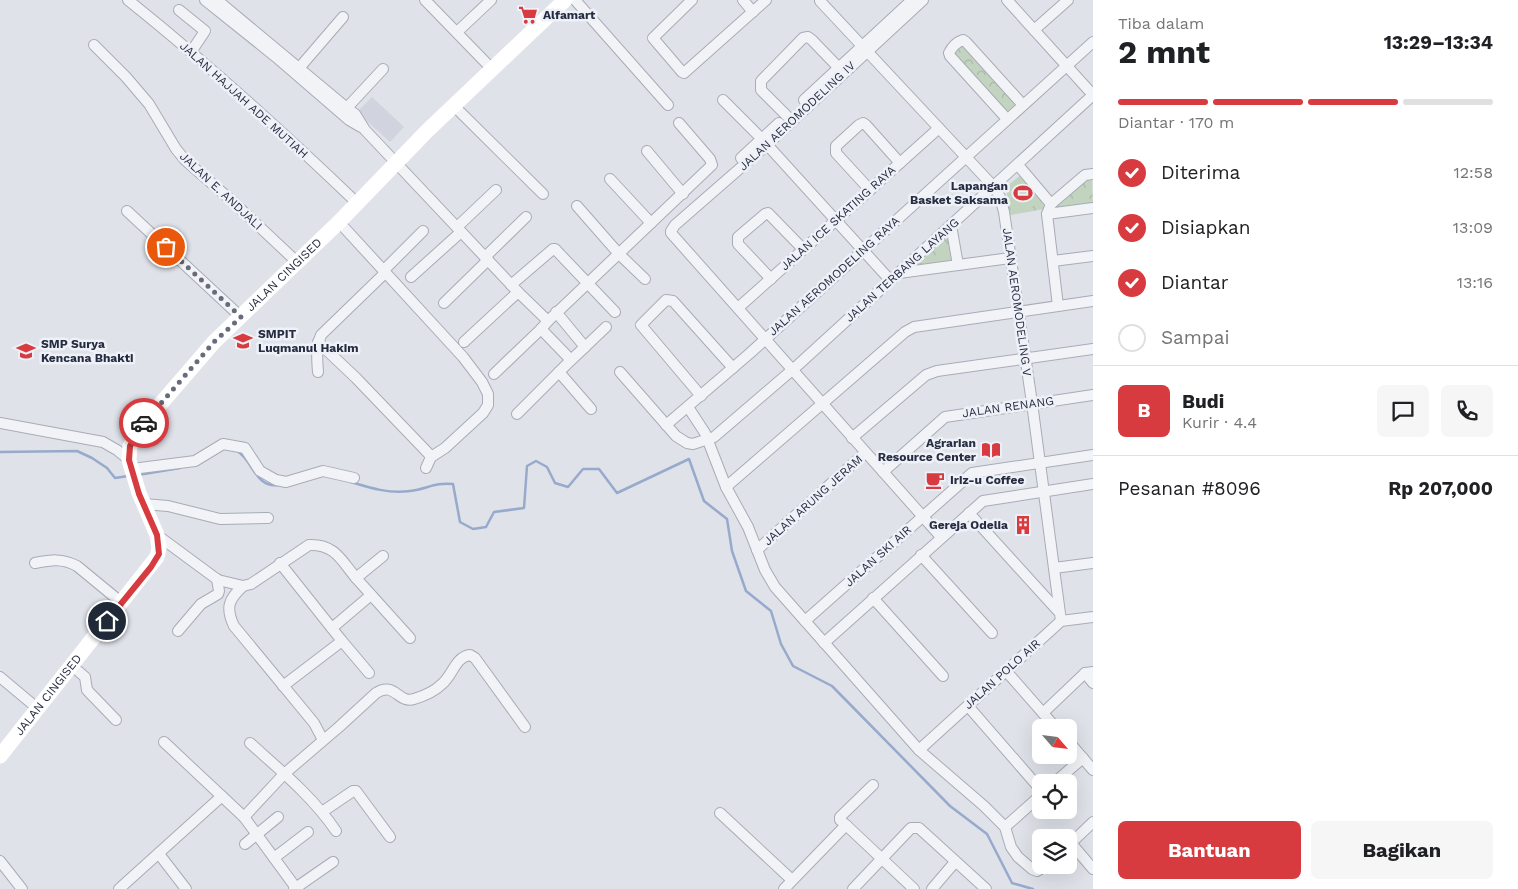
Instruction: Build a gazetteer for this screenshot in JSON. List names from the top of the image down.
{
  "streets": {
    "main road": ["JALAN CINGISED"],
    "street": [
      "JALAN HAJJAH ADE MUTIAH",
      "JALAN AEROMODELING IV",
      "JALAN E. ANDJALI",
      "JALAN ICE SKATING RAYA",
      "JALAN TERBANG LAYANG",
      "JALAN AEROMODELING RAYA",
      "JALAN AEROMODELING V",
      "JALAN RENANG",
      "JALAN ARUNG JERAM",
      "JALAN SKI AIR",
      "JALAN POLO AIR"
    ]
  },
  "crossings": [
    ["JALAN HAJJAH ADE MUTIAH", "JALAN CINGISED"],
    ["JALAN AEROMODELING IV", "JALAN ICE SKATING RAYA"],
    ["JALAN AEROMODELING IV", "JALAN AEROMODELING V"],
    ["JALAN E. ANDJALI", "JALAN CINGISED"],
    ["JALAN ICE SKATING RAYA", "JALAN AEROMODELING V"],
    ["JALAN TERBANG LAYANG", "JALAN AEROMODELING V"],
    ["JALAN AEROMODELING RAYA", "JALAN AEROMODELING V"],
    ["JALAN AEROMODELING V", "JALAN RENANG"],
    ["JALAN AEROMODELING V", "JALAN SKI AIR"],
    ["JALAN AEROMODELING V", "JALAN POLO AIR"],
    ["JALAN ARUNG JERAM", "JALAN SKI AIR"],
    ["JALAN ARUNG JERAM", "JALAN POLO AIR"]
  ],
  "places": {
    "supermarket": ["Alfamart"],
    "sports": ["Lapangan Basket Saksama"],
    "school or university": ["SMPIT Luqmanul Hakim", "SMP Surya Kencana Bhakti"],
    "library": ["Agrarian Resource Center"],
    "cafe": ["Iriz-u Coffee"],
    "building": ["Gereja Odelia"]
  },
  "north": "bottom right",
  "page": {
    "heading": ["2 mnt", "Tiba dalam", "13:29–13:34"],
    "panel": [
      "Budi",
      "Kurir · 4.4",
      "Pesanan #8096",
      "Rp 207,000"
    ],
    "bar": "Diantar · 170 m",
    "list": [
      ["Diterima", "12:58"],
      ["Disiapkan", "13:09"],
      ["Diantar", "13:16"],
      "Sampai"
    ],
    "round": "B",
    "buttons": ["Bantuan", "Bagikan"]
  }
}
